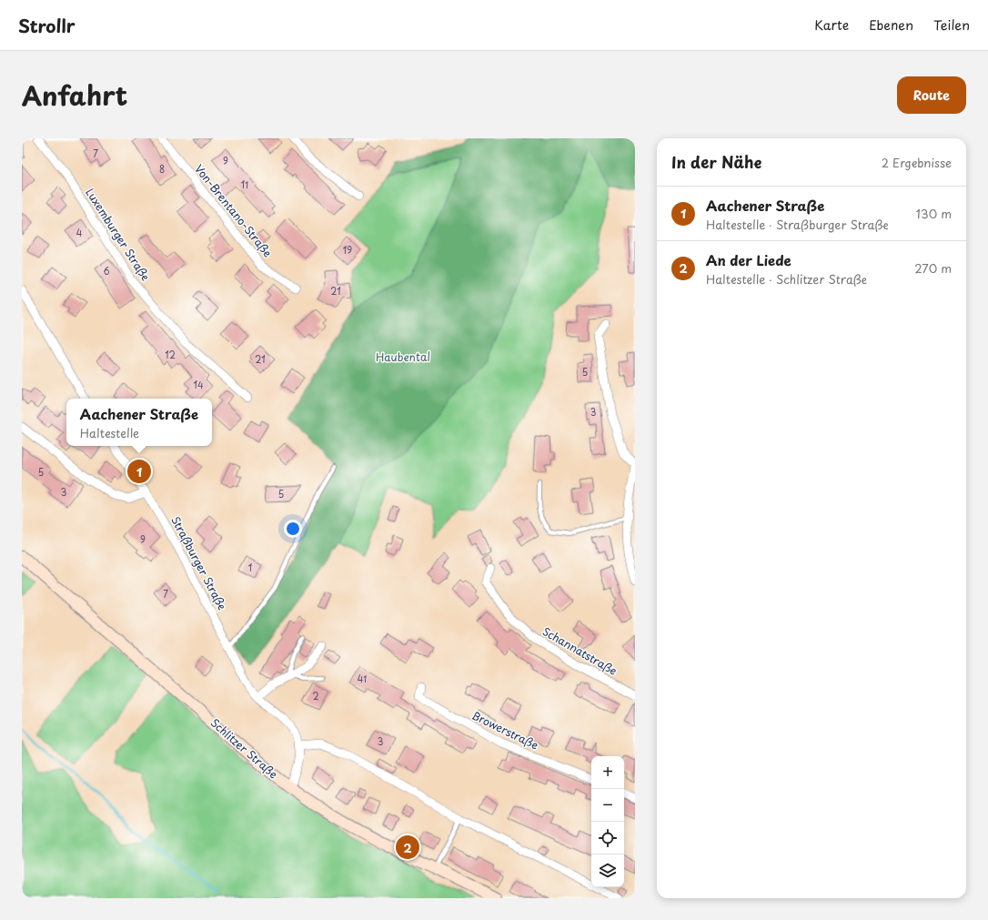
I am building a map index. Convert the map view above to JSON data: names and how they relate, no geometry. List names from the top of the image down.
{
  "streets": {
    "main road": ["Schlitzer Straße"],
    "street": [
      "Von-Brentano-Straße",
      "Luxemburger Straße",
      "Straßburger Straße",
      "Schannatstraße",
      "Browerstraße"
    ]
  },
  "crossings": [
    ["Straßburger Straße", "Schlitzer Straße"]
  ],
  "parks": ["Haubental"],
  "house_numbers": [
    "7",
    "9",
    "8",
    "11",
    "4",
    "19",
    "6",
    "21",
    "12",
    "21",
    "5",
    "14",
    "3",
    "5",
    "3",
    "5",
    "9",
    "1",
    "7",
    "41",
    "2",
    "3"
  ],
  "page": {
    "header": "Strollr",
    "nav": ["Karte", "Ebenen", "Teilen"],
    "title": "Anfahrt",
    "buttons": "Route",
    "heading": ["In der Nähe", "2 Ergebnisse"],
    "list": [
      {
        "mark": "1",
        "name": "Aachener Straße",
        "note": "Haltestelle · Straßburger Straße",
        "value": "130 m"
      },
      {
        "mark": "2",
        "name": "An der Liede",
        "note": "Haltestelle · Schlitzer Straße",
        "value": "270 m"
      }
    ],
    "popup": ["Aachener Straße", "Haltestelle"],
    "pins": ["1", "2"],
    "map_buttons": ["+", "−"]
  }
}
